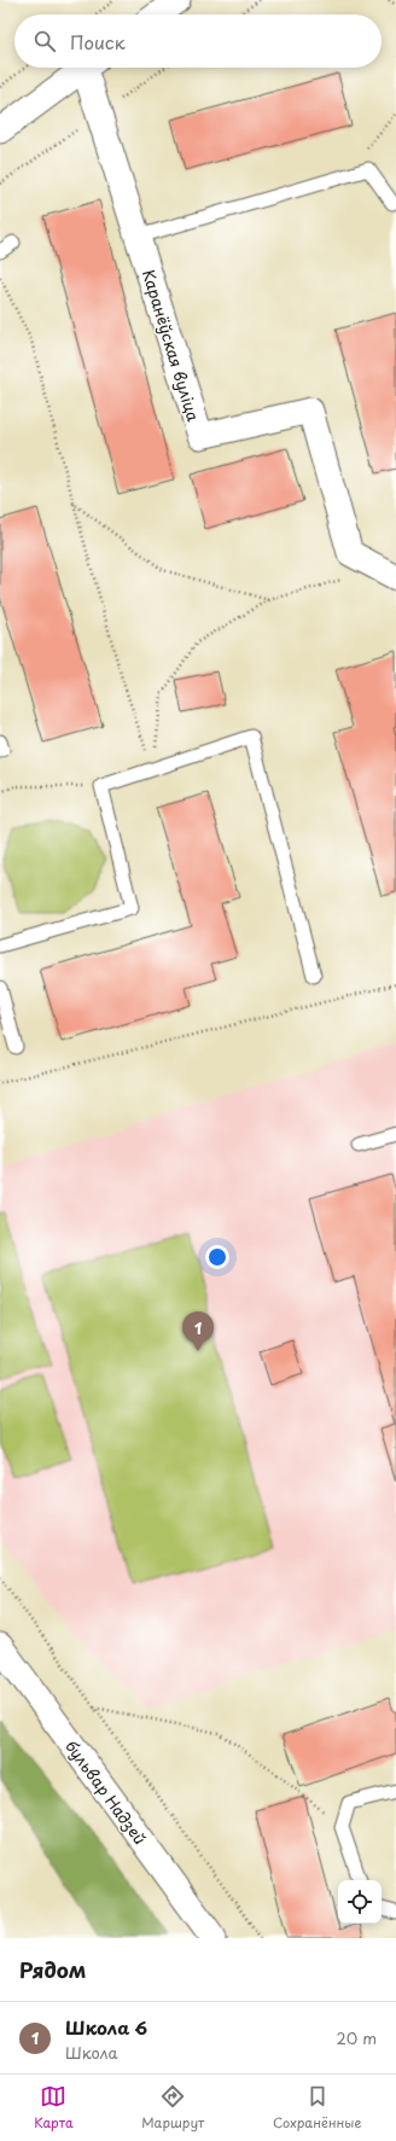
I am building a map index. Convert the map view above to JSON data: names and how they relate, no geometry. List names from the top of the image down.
{
  "streets": {
    "street": ["Каранёўская вуліца", "бульвар Надзей"]
  },
  "page": {
    "search": "Поиск",
    "pins": "1",
    "heading": "Рядом",
    "list": [
      {
        "mark": "1",
        "name": "Школа 6",
        "note": "Школа",
        "value": "20 m"
      }
    ],
    "nav": ["Карта", "Маршрут", "Сохранённые"]
  }
}
